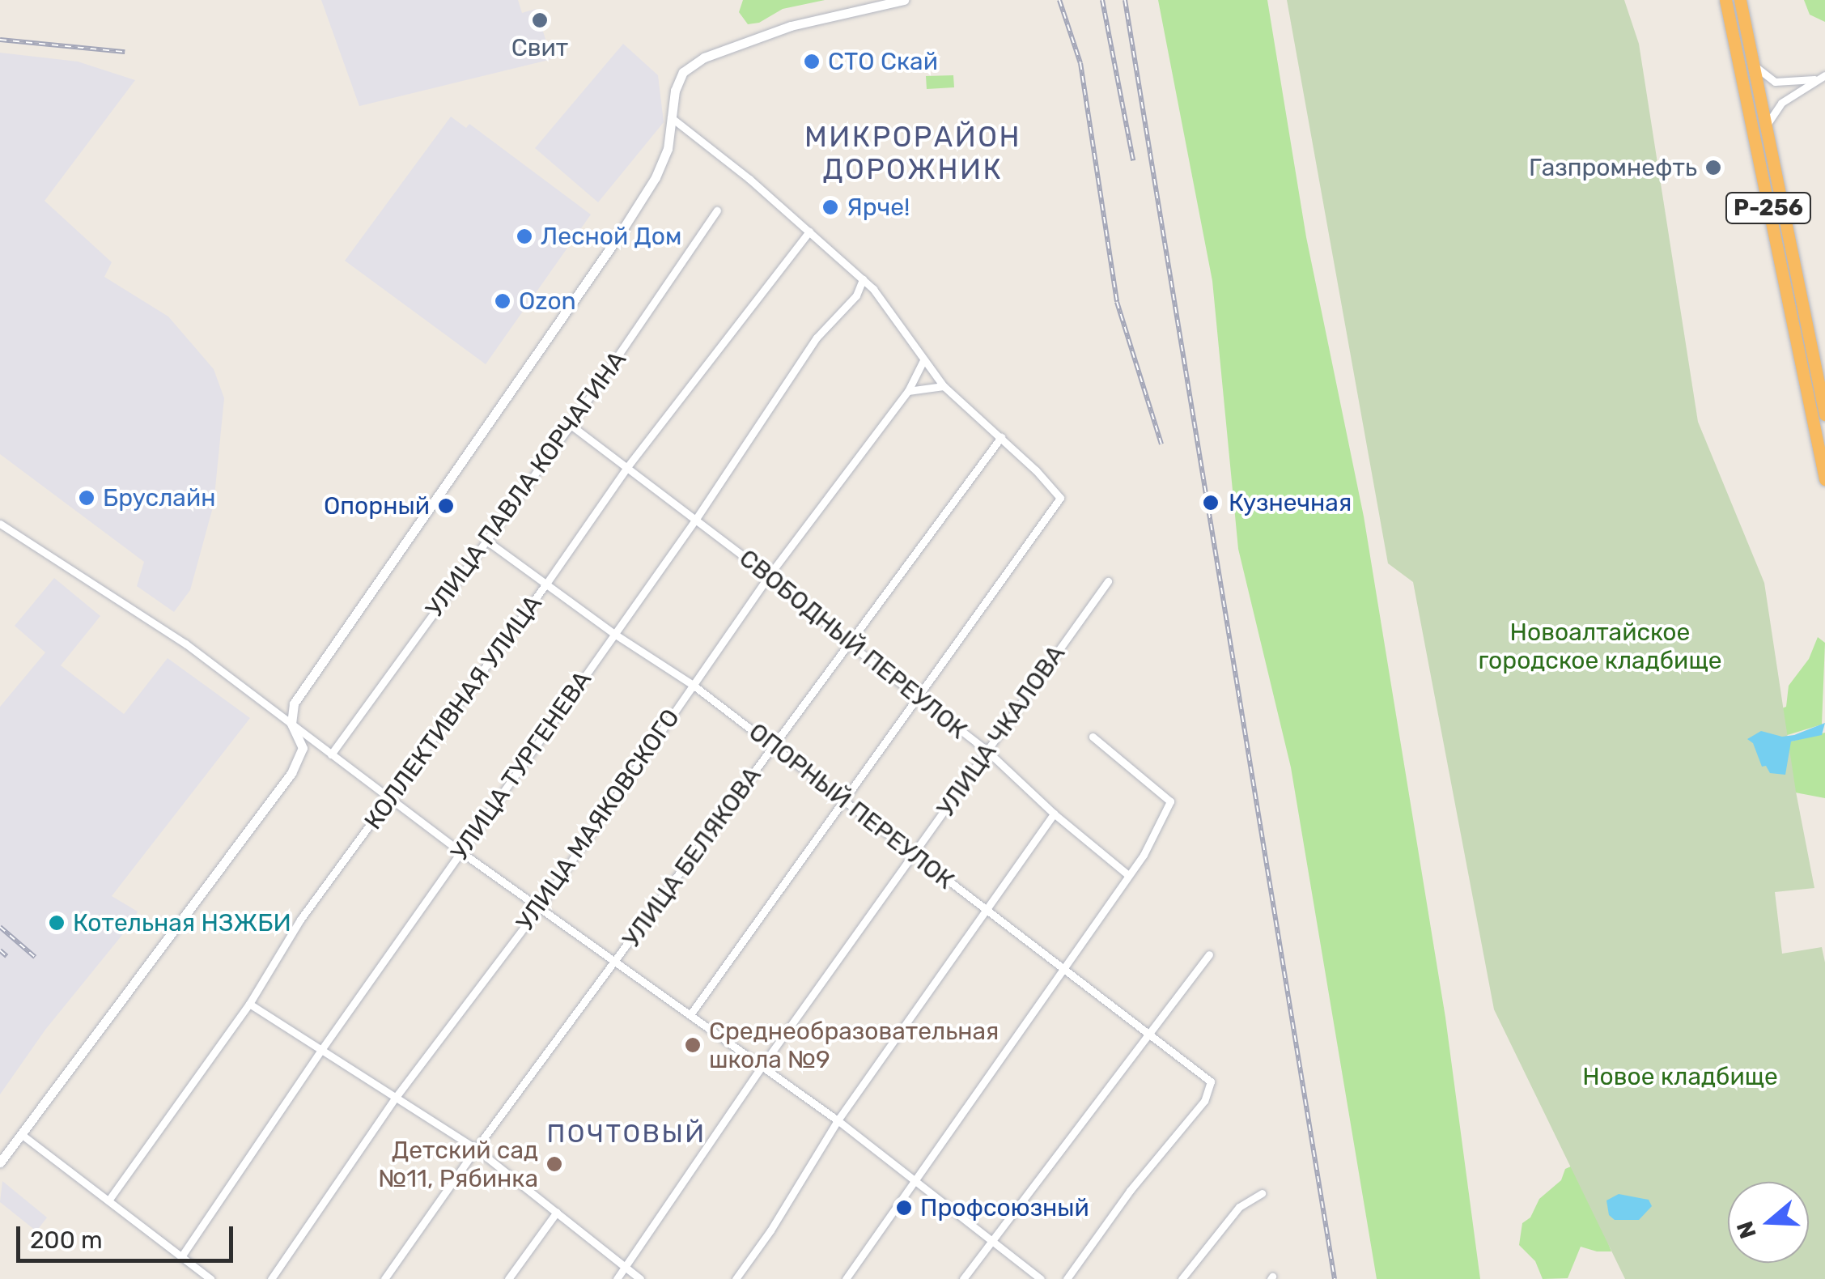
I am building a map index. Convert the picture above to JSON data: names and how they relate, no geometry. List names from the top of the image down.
{
  "streets": {
    "highway": ["Р-256"],
    "street": [
      "УЛИЦА ПАВЛА КОРЧАГИНА",
      "СВОБОДНЫЙ ПЕРЕУЛОК",
      "КОЛЛЕКТИВНАЯ УЛИЦА",
      "УЛИЦА ЧКАЛОВА",
      "УЛИЦА ТУРГЕНЕВА",
      "ОПОРНЫЙ ПЕРЕУЛОК",
      "УЛИЦА МАЯКОВСКОГО",
      "УЛИЦА БЕЛЯКОВА"
    ]
  },
  "crossings": [
    ["УЛИЦА ПАВЛА КОРЧАГИНА", "СВОБОДНЫЙ ПЕРЕУЛОК"],
    ["УЛИЦА ПАВЛА КОРЧАГИНА", "ОПОРНЫЙ ПЕРЕУЛОК"],
    ["СВОБОДНЫЙ ПЕРЕУЛОК", "КОЛЛЕКТИВНАЯ УЛИЦА"],
    ["СВОБОДНЫЙ ПЕРЕУЛОК", "УЛИЦА ЧКАЛОВА"],
    ["СВОБОДНЫЙ ПЕРЕУЛОК", "УЛИЦА ТУРГЕНЕВА"],
    ["СВОБОДНЫЙ ПЕРЕУЛОК", "УЛИЦА МАЯКОВСКОГО"],
    ["СВОБОДНЫЙ ПЕРЕУЛОК", "УЛИЦА БЕЛЯКОВА"],
    ["КОЛЛЕКТИВНАЯ УЛИЦА", "ОПОРНЫЙ ПЕРЕУЛОК"],
    ["УЛИЦА ЧКАЛОВА", "ОПОРНЫЙ ПЕРЕУЛОК"],
    ["УЛИЦА ТУРГЕНЕВА", "ОПОРНЫЙ ПЕРЕУЛОК"],
    ["ОПОРНЫЙ ПЕРЕУЛОК", "УЛИЦА МАЯКОВСКОГО"],
    ["ОПОРНЫЙ ПЕРЕУЛОК", "УЛИЦА БЕЛЯКОВА"]
  ],
  "districts": ["МИКРОРАЙОН ДОРОЖНИК", "ПОЧТОВЫЙ"],
  "parks": ["Новоалтайское городское кладбище", "Новое кладбище"],
  "places": [
    "Свит",
    "СТО Скай",
    "Газпромнефть",
    "Ярче!",
    "Лесной Дом",
    "Ozon",
    "Бруслайн",
    "Кузнечная",
    "Опорный",
    "Котельная НЗЖБИ",
    "Среднеобразовательная школа №9",
    "Детский сад №11, Рябинка",
    "Профсоюзный"
  ],
  "scale_bar": "200 m",
  "north": "left"
}
